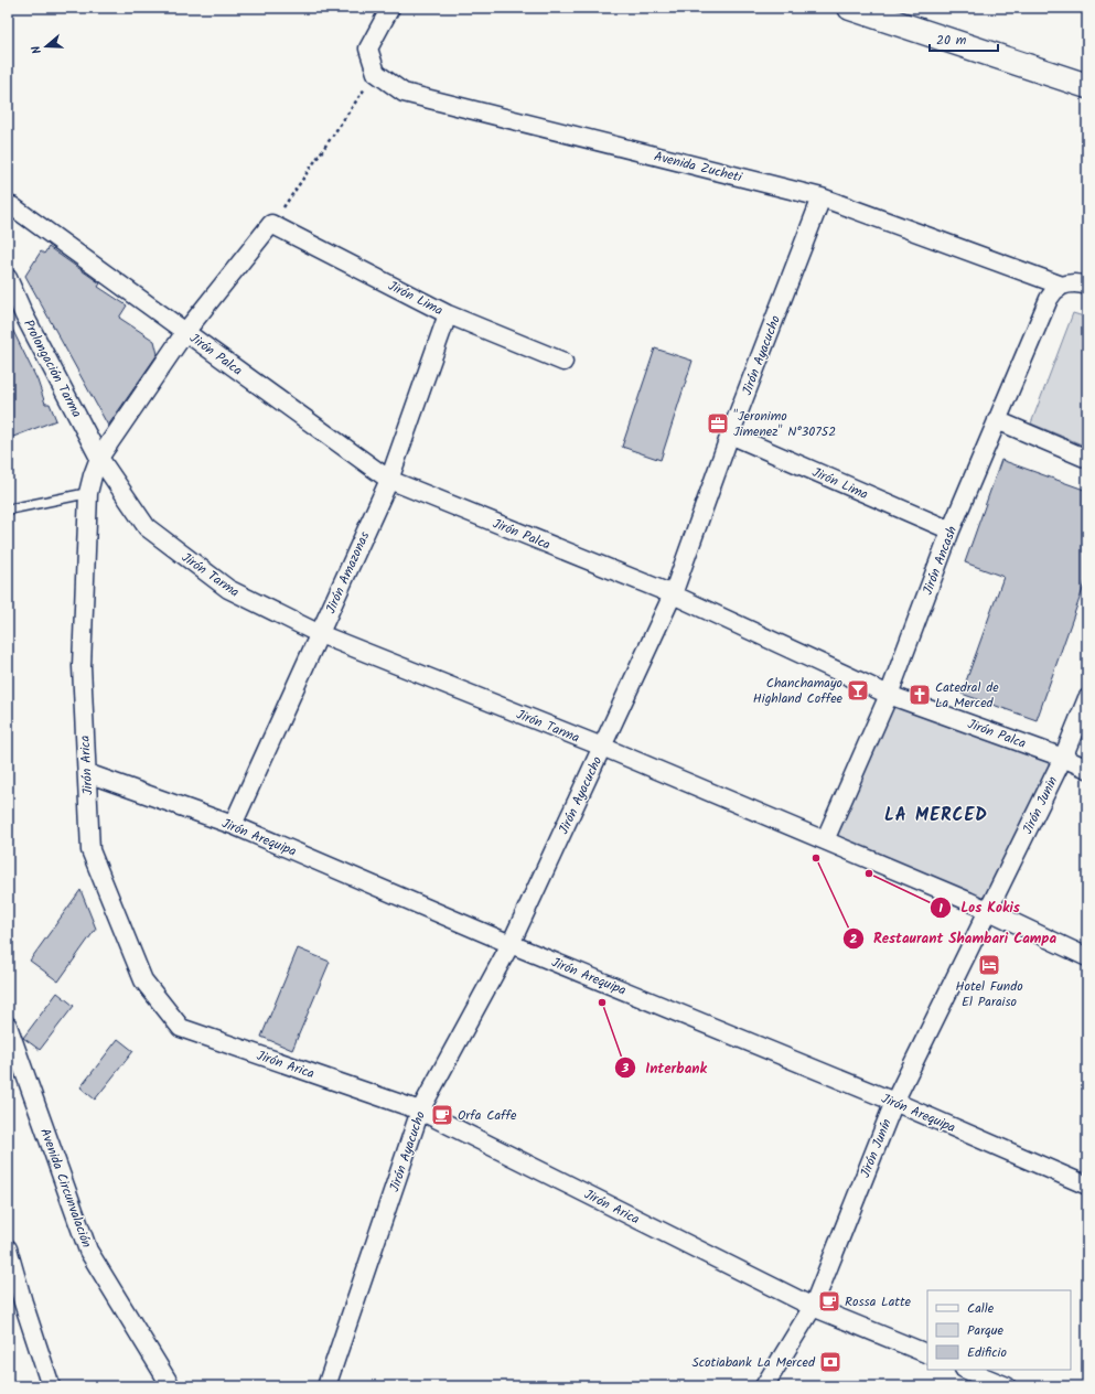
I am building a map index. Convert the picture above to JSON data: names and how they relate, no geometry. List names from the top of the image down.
{
  "streets": {
    "street": [
      "Avenida Zucheti",
      "Jirón Lima",
      "Jirón Palca",
      "Jirón Ayacucho",
      "Prolongación Tarma",
      "Jirón Ancash",
      "Jirón Amazonas",
      "Jirón Tarma",
      "Jirón Arica",
      "Jirón Junin",
      "Jirón Arequipa",
      "Jirón Junín",
      "Avenida Circunvalación"
    ]
  },
  "crossings": [
    ["Avenida Zucheti", "Jirón Ayacucho"],
    ["Avenida Zucheti", "Jirón Ancash"],
    ["Jirón Lima", "Jirón Ayacucho"],
    ["Jirón Lima", "Jirón Ancash"],
    ["Jirón Lima", "Jirón Amazonas"],
    ["Jirón Lima", "Jirón Arica"],
    ["Jirón Palca", "Jirón Ayacucho"],
    ["Jirón Palca", "Jirón Ancash"],
    ["Jirón Palca", "Jirón Amazonas"],
    ["Jirón Palca", "Jirón Arica"],
    ["Jirón Palca", "Jirón Junin"],
    ["Jirón Ayacucho", "Jirón Tarma"],
    ["Jirón Ayacucho", "Jirón Arica"],
    ["Jirón Ayacucho", "Jirón Arequipa"],
    ["Prolongación Tarma", "Jirón Tarma"],
    ["Prolongación Tarma", "Jirón Arica"],
    ["Jirón Ancash", "Jirón Tarma"],
    ["Jirón Amazonas", "Jirón Tarma"],
    ["Jirón Amazonas", "Jirón Arequipa"],
    ["Jirón Tarma", "Jirón Arica"],
    ["Jirón Tarma", "Jirón Junin"],
    ["Jirón Tarma", "Jirón Junín"],
    ["Jirón Arica", "Jirón Arequipa"],
    ["Jirón Arica", "Jirón Junín"],
    ["Jirón Junin", "Jirón Junín"],
    ["Jirón Arequipa", "Jirón Junín"]
  ],
  "districts": ["LA MERCED"],
  "places": {
    "office": ["\"Jeronimo Jimenez\" N°30752"],
    "bar": ["Chanchamayo Highland Coffee"],
    "church": ["Catedral de La Merced"],
    "other": ["Restaurant Shambari Campa", "Los Kokis", "Interbank"],
    "hotel": ["Hotel Fundo El Paraiso"],
    "cafe": ["Orfa Caffe", "Rossa Latte"],
    "bank": ["Scotiabank La Merced"]
  },
  "legend": ["Calle", "Parque", "Edificio"],
  "scale_bar": "20 m",
  "north": "left"
}
